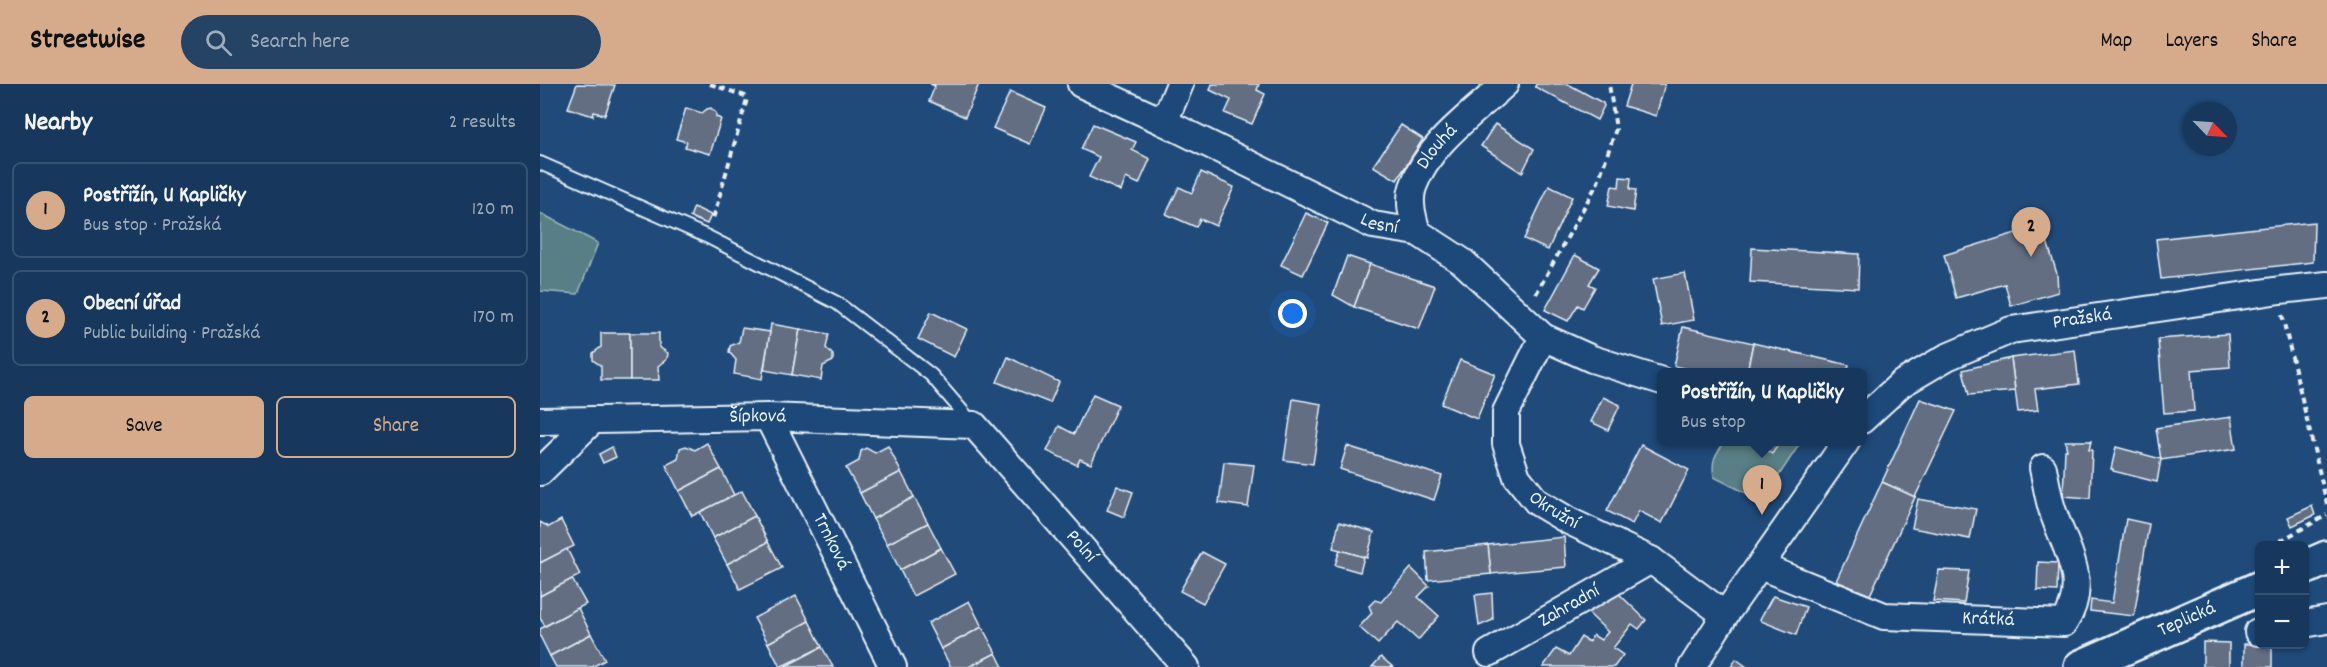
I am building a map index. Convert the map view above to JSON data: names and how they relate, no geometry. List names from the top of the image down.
{
  "streets": {
    "main road": ["Teplická"],
    "street": [
      "Dlouhá",
      "Lesní",
      "Pražská",
      "Šípková",
      "Okružní",
      "Trnková",
      "Polní",
      "Zahradní",
      "Krátká"
    ]
  },
  "crossings": [
    ["Dlouhá", "Lesní"],
    ["Lesní", "Okružní"],
    ["Šípková", "Trnková"],
    ["Šípková", "Polní"],
    ["Okružní", "Zahradní"]
  ],
  "north": "bottom right",
  "page": {
    "header": "Streetwise",
    "search": "Search here",
    "nav": ["Map", "Layers", "Share"],
    "heading": ["Nearby", "2 results"],
    "list": [
      {
        "mark": "1",
        "name": "Postřižín, U Kapličky",
        "note": "Bus stop · Pražská",
        "value": "120 m"
      },
      {
        "mark": "2",
        "name": "Obecní úřad",
        "note": "Public building · Pražská",
        "value": "170 m"
      }
    ],
    "pins": ["2", "1"],
    "popup": ["Postřižín, U Kapličky", "Bus stop"],
    "buttons": ["Save", "Share"],
    "map_buttons": ["+", "−"]
  }
}
